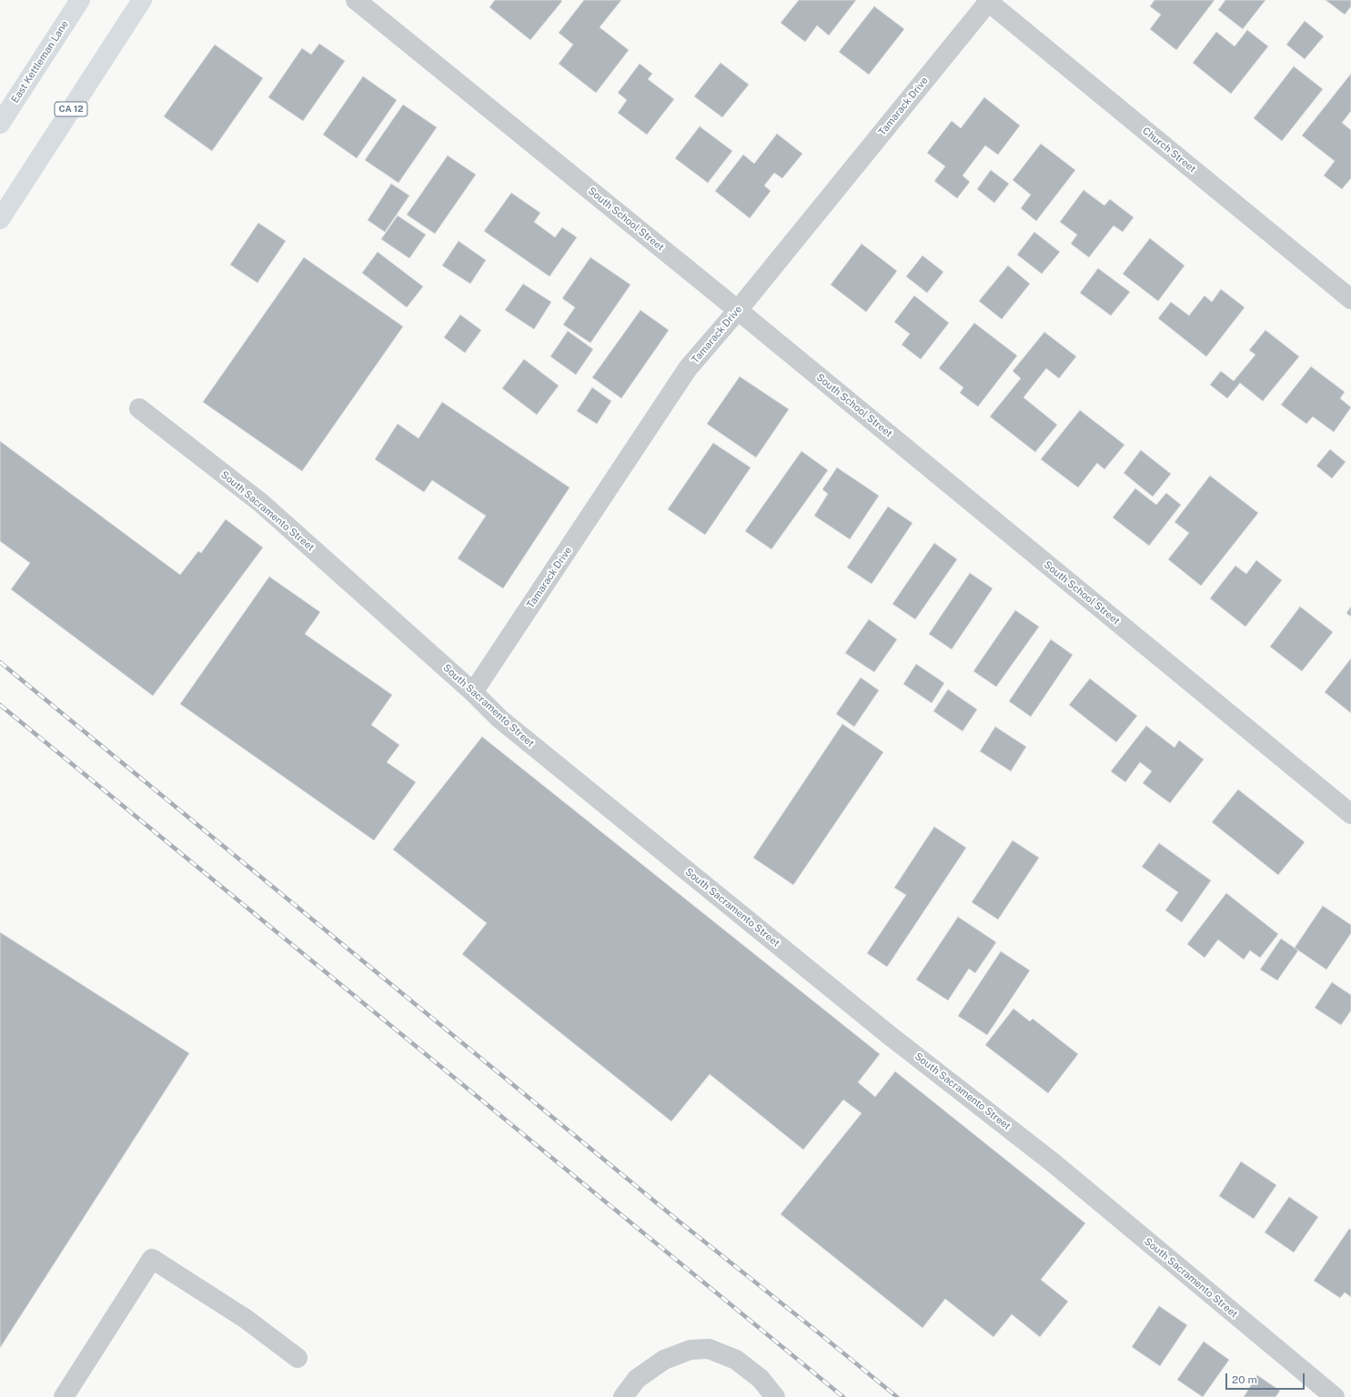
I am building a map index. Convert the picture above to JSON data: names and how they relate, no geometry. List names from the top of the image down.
{
  "streets": {
    "main road": ["East Kettleman Lane", "CA 12"],
    "street": [
      "Tamarack Drive",
      "Church Street",
      "South School Street",
      "South Sacramento Street"
    ]
  },
  "crossings": [
    ["Tamarack Drive", "Church Street"],
    ["Tamarack Drive", "South School Street"],
    ["Tamarack Drive", "South Sacramento Street"]
  ],
  "scale_bar": "20 m"
}
